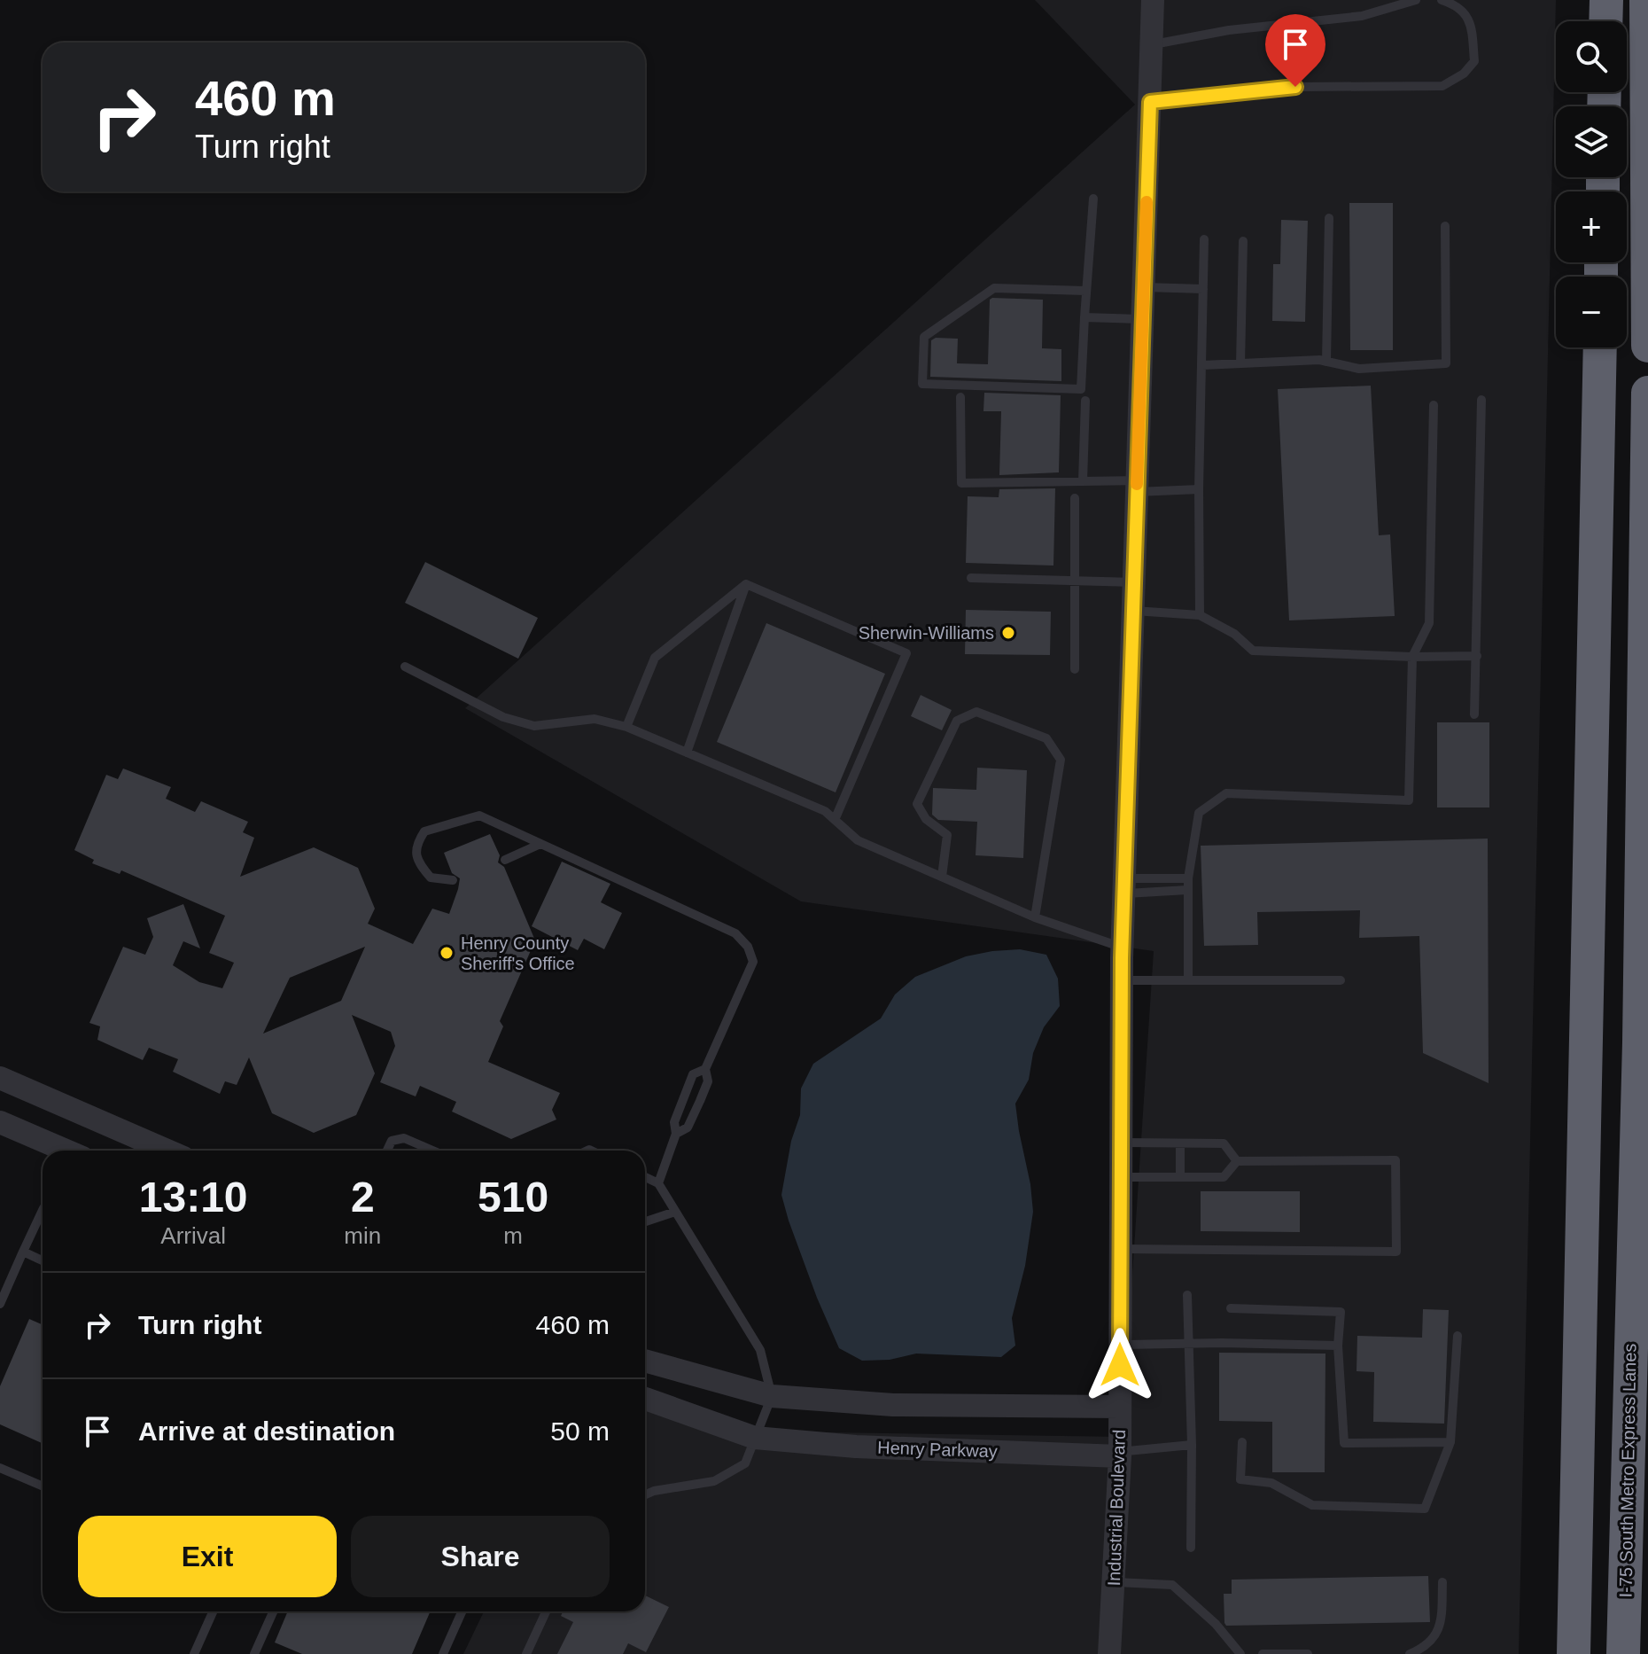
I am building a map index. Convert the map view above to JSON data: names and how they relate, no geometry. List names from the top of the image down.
{
  "streets": {
    "highway": ["I-75 South Metro Express Lanes"],
    "street": ["Henry Parkway", "Industrial Boulevard"]
  },
  "crossings": [
    ["Henry Parkway", "Industrial Boulevard"]
  ],
  "places": ["Sherwin-Williams", "Henry County Sheriff's Office"],
  "page": {
    "map_buttons": ["+", "−"],
    "turn": ["460 m", "Turn right"],
    "eta": [
      "13:10",
      "Arrival",
      "2",
      "min",
      "510",
      "m"
    ],
    "list": [
      {
        "name": "Turn right",
        "value": "460 m"
      },
      {
        "name": "Arrive at destination",
        "value": "50 m"
      }
    ],
    "buttons": ["Exit", "Share"]
  }
}
